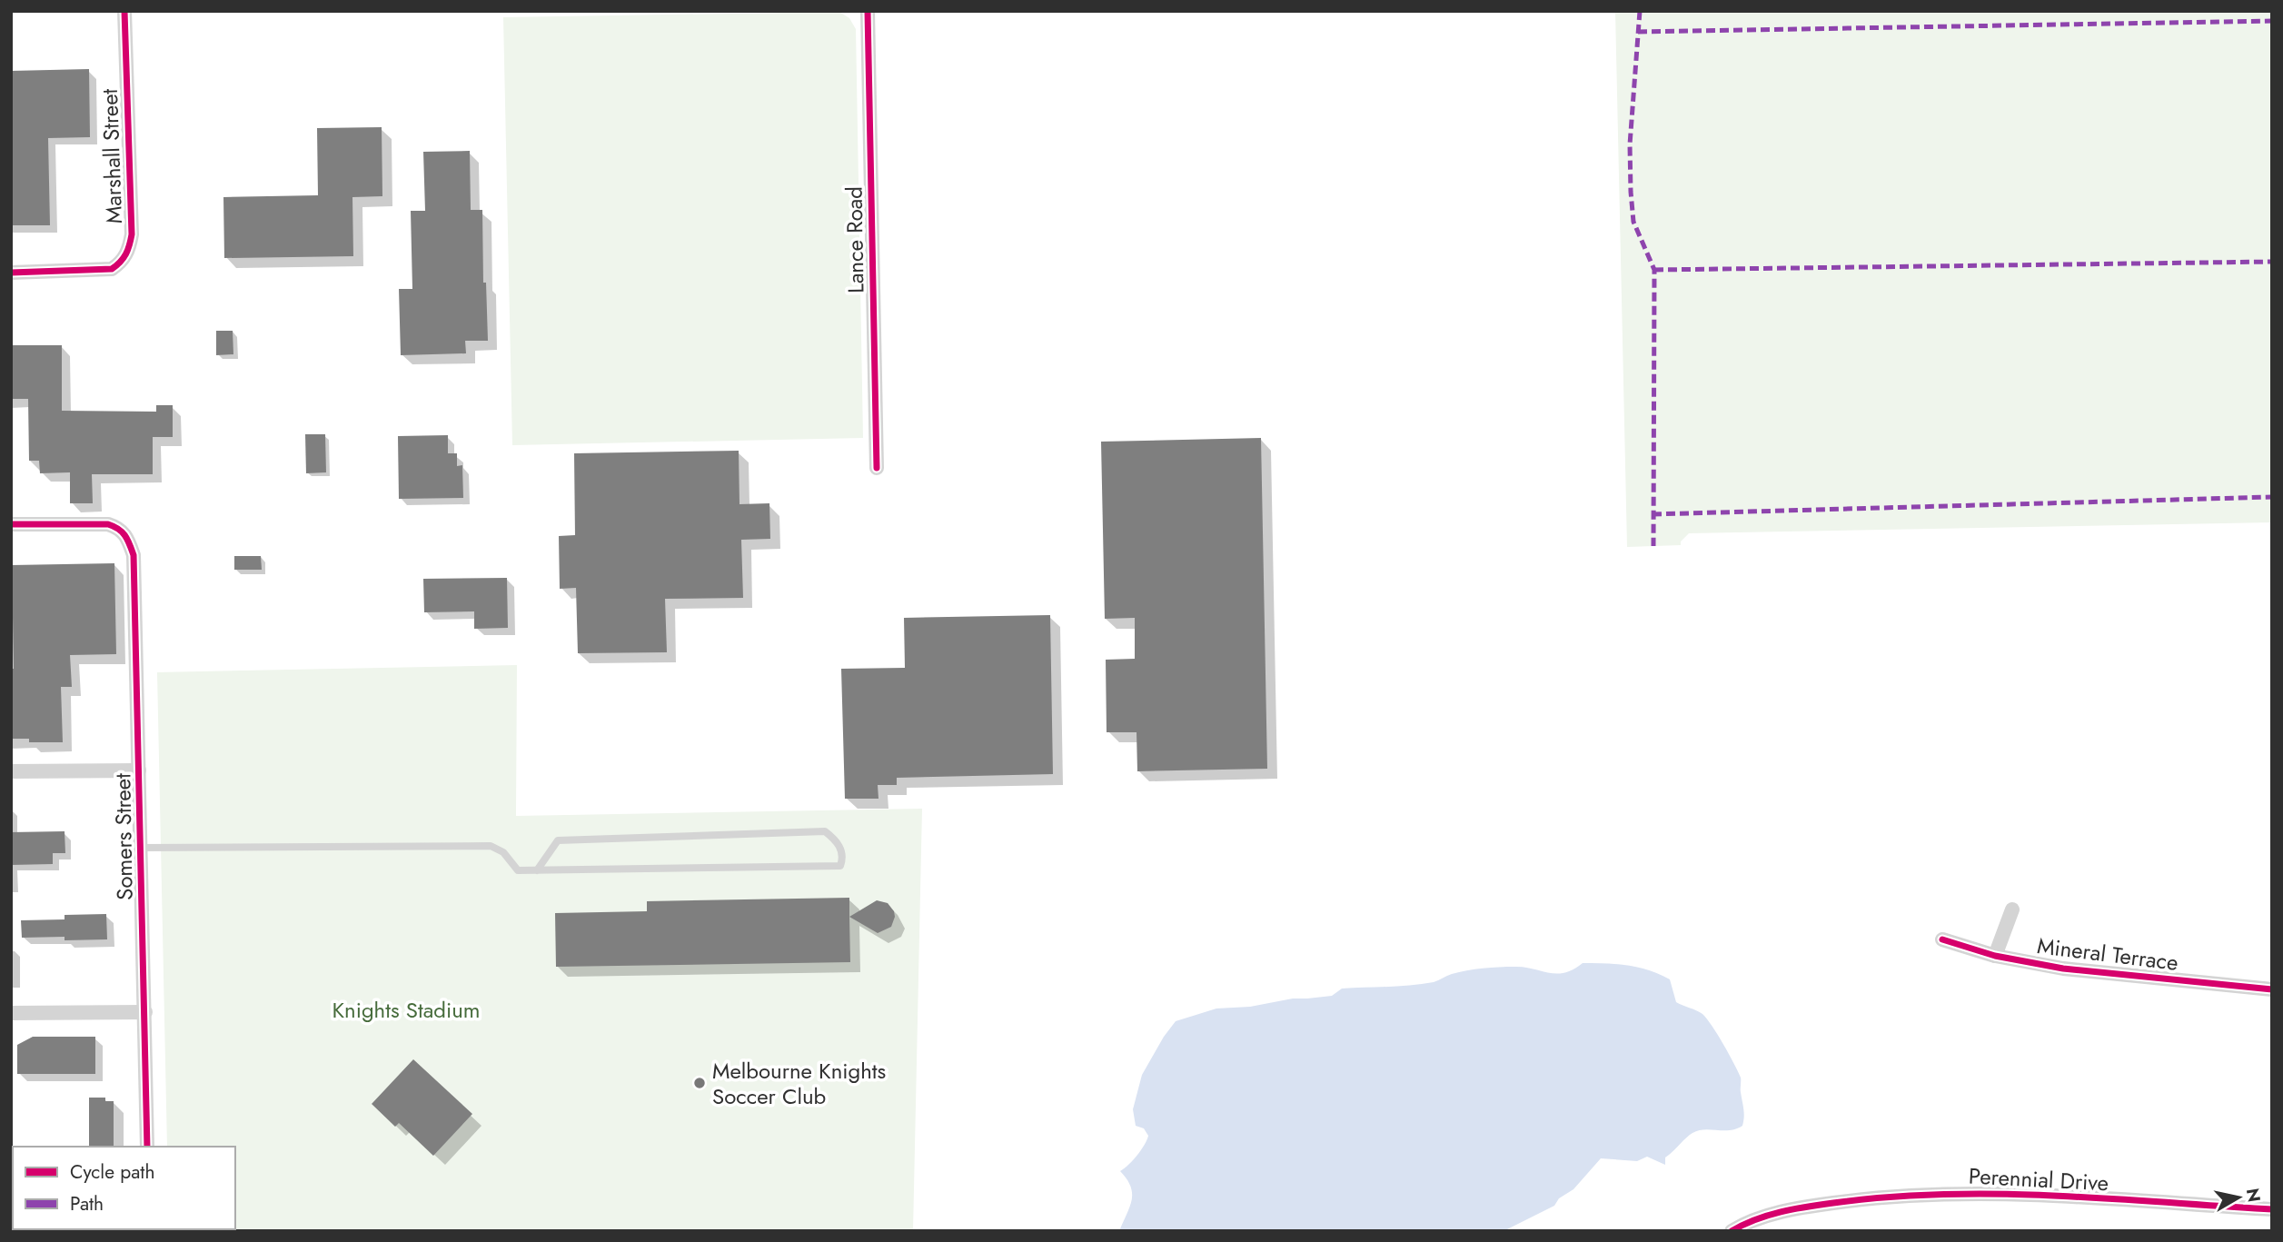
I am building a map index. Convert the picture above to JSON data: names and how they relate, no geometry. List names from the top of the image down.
{
  "streets": {
    "street": [
      "Marshall Street",
      "Lance Road",
      "Somers Street",
      "Mineral Terrace",
      "Perennial Drive"
    ]
  },
  "parks": ["Knights Stadium"],
  "places": ["Melbourne Knights Soccer Club"],
  "legend": ["Cycle path", "Path"],
  "north": "right"
}
